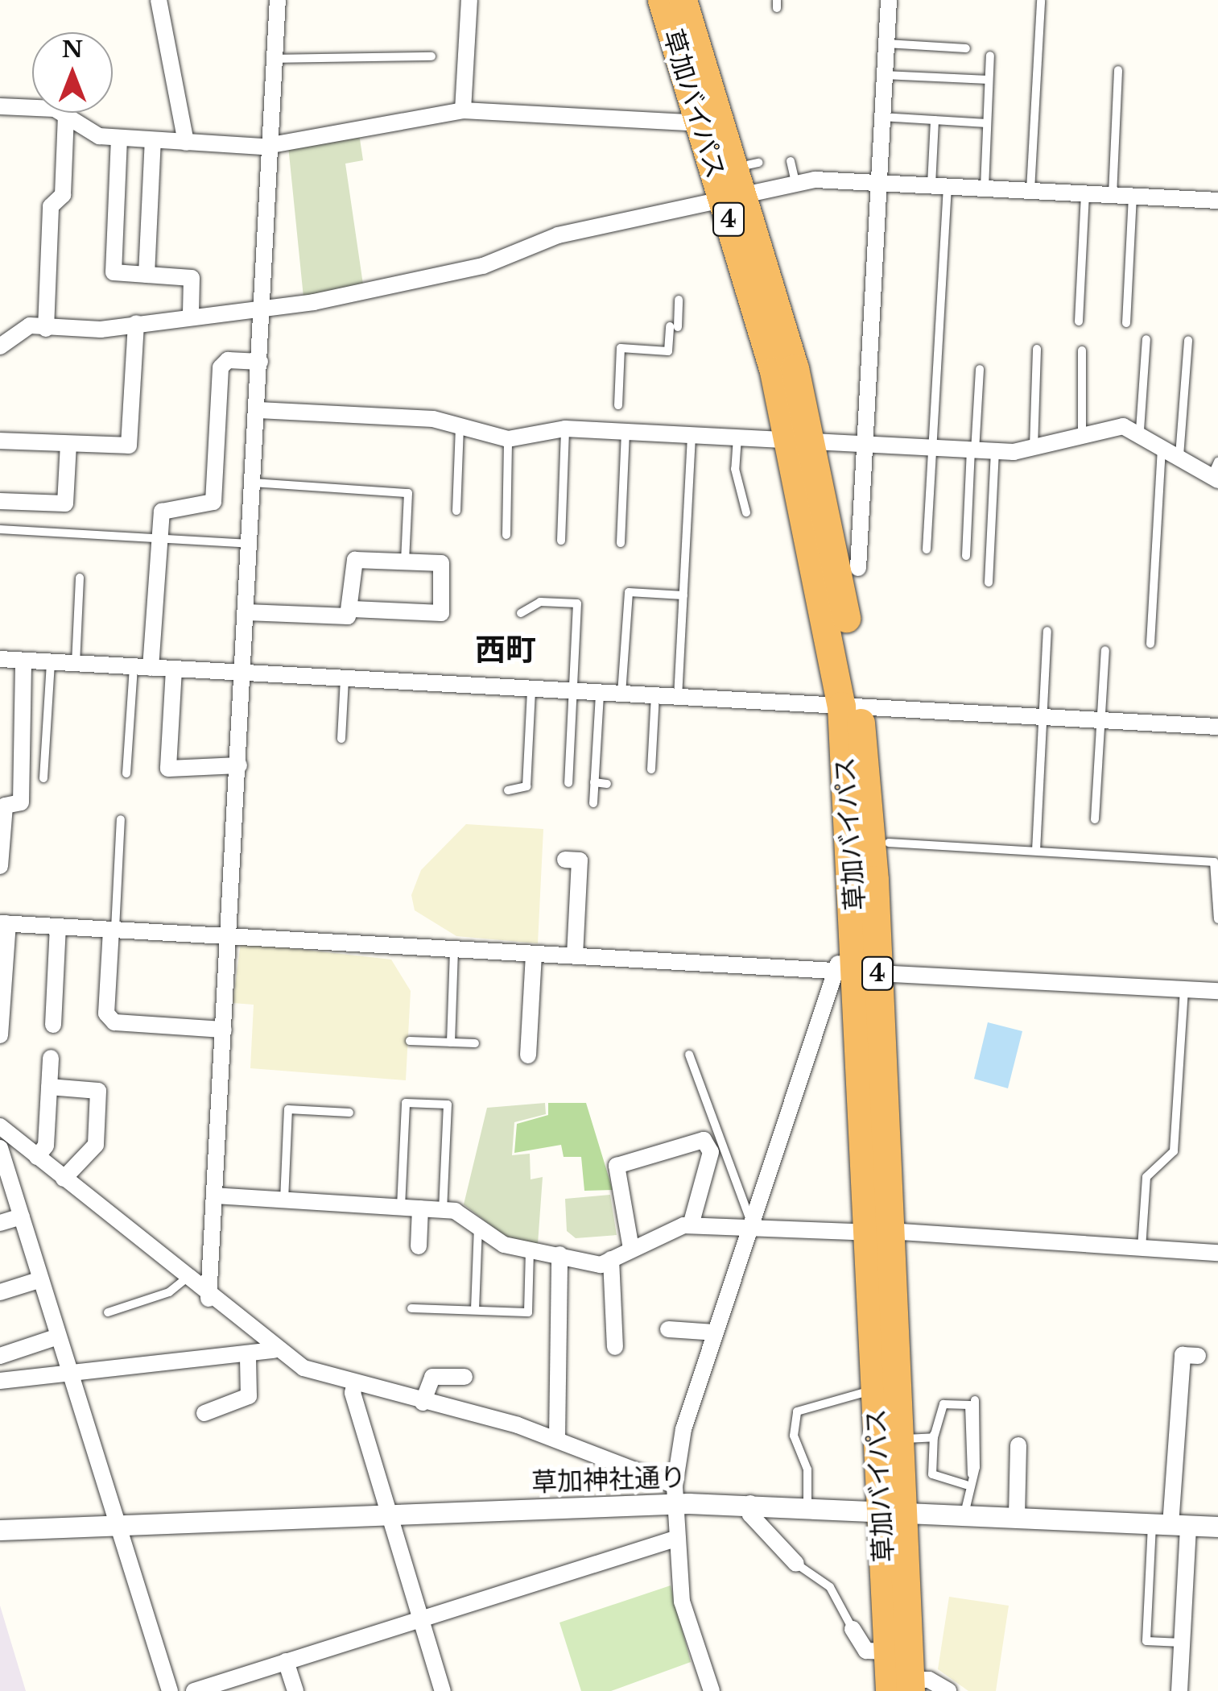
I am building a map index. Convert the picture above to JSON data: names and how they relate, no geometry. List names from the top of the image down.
{
  "streets": {
    "highway": ["草加バイパス", "4"],
    "street": ["草加神社通り"]
  },
  "crossings": [
    ["草加バイパス", "草加神社通り"]
  ],
  "districts": ["西町"],
  "north": "top"
}
